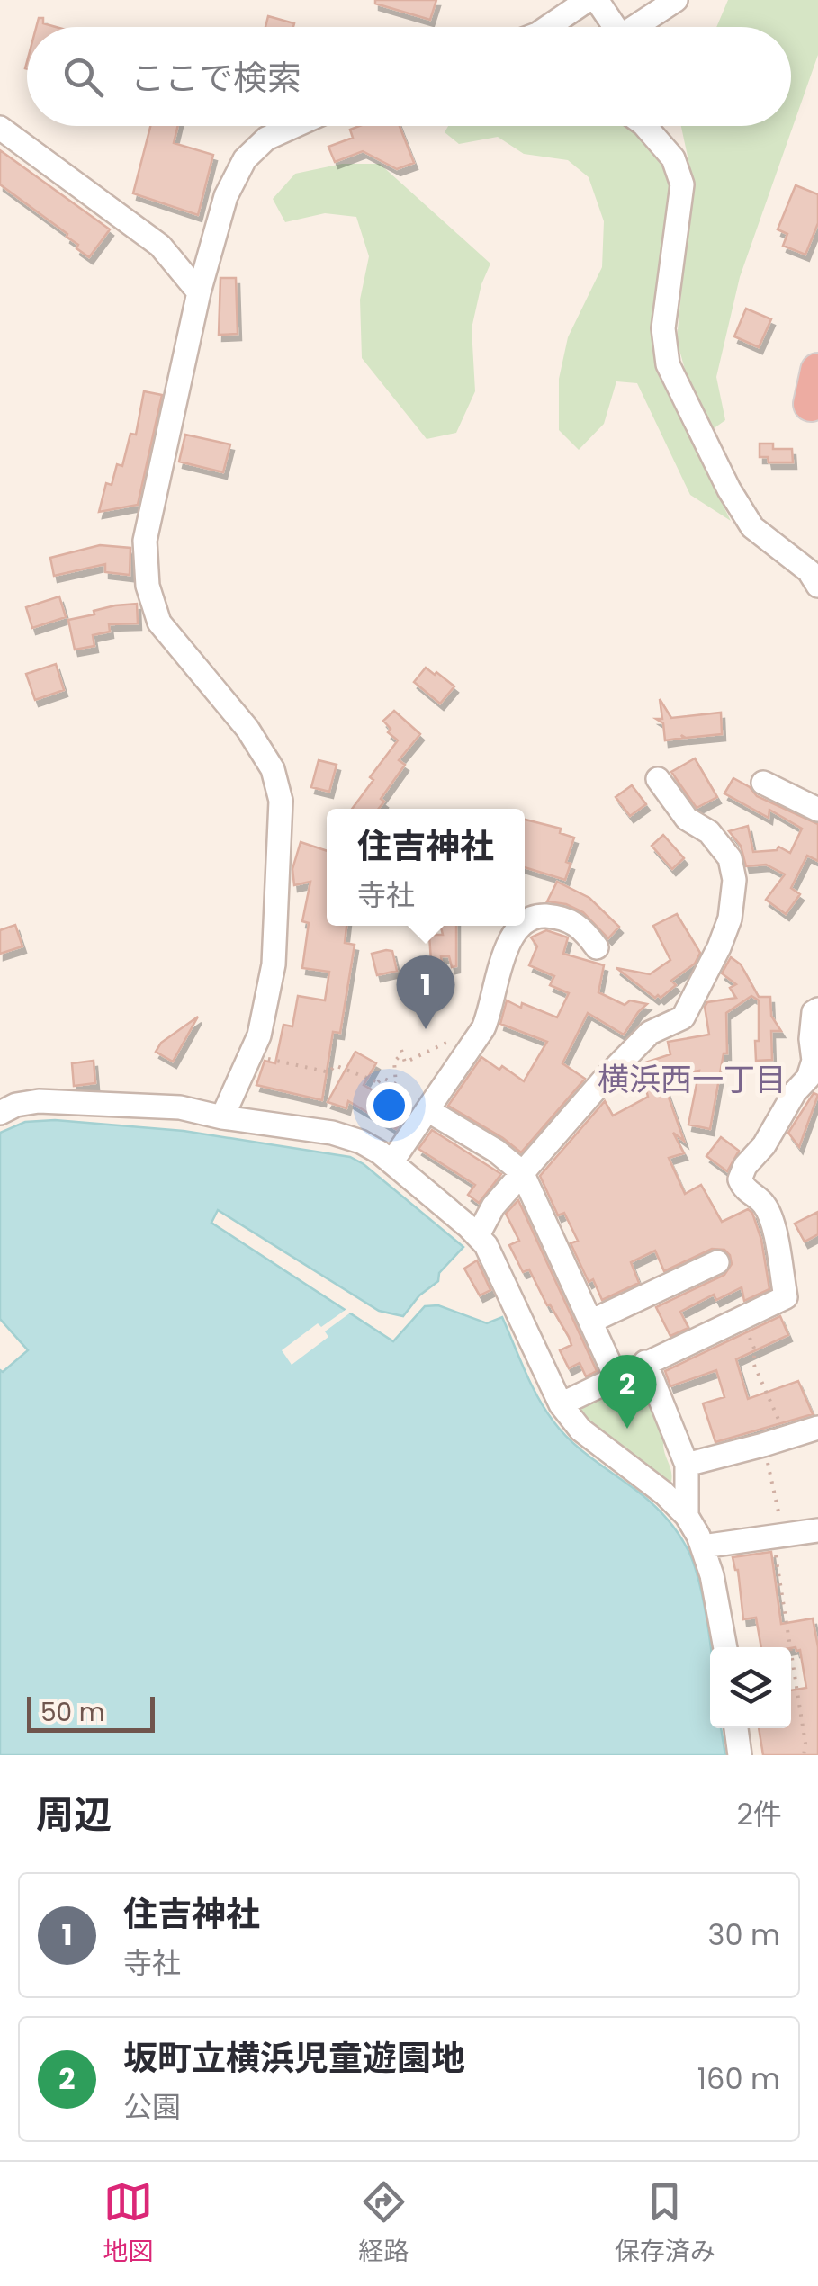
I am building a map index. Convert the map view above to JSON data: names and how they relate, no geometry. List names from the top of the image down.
{
  "districts": ["横浜西一丁目"],
  "scale_bar": "50 m",
  "page": {
    "search": "ここで検索",
    "popup": ["住吉神社", "寺社"],
    "pins": ["1", "2"],
    "scale": "50 m",
    "heading": ["周辺", "2件"],
    "list": [
      {
        "mark": "1",
        "name": "住吉神社",
        "note": "寺社",
        "value": "30 m"
      },
      {
        "mark": "2",
        "name": "坂町立横浜児童遊園地",
        "note": "公園",
        "value": "160 m"
      }
    ],
    "nav": ["地図", "経路", "保存済み"]
  }
}
